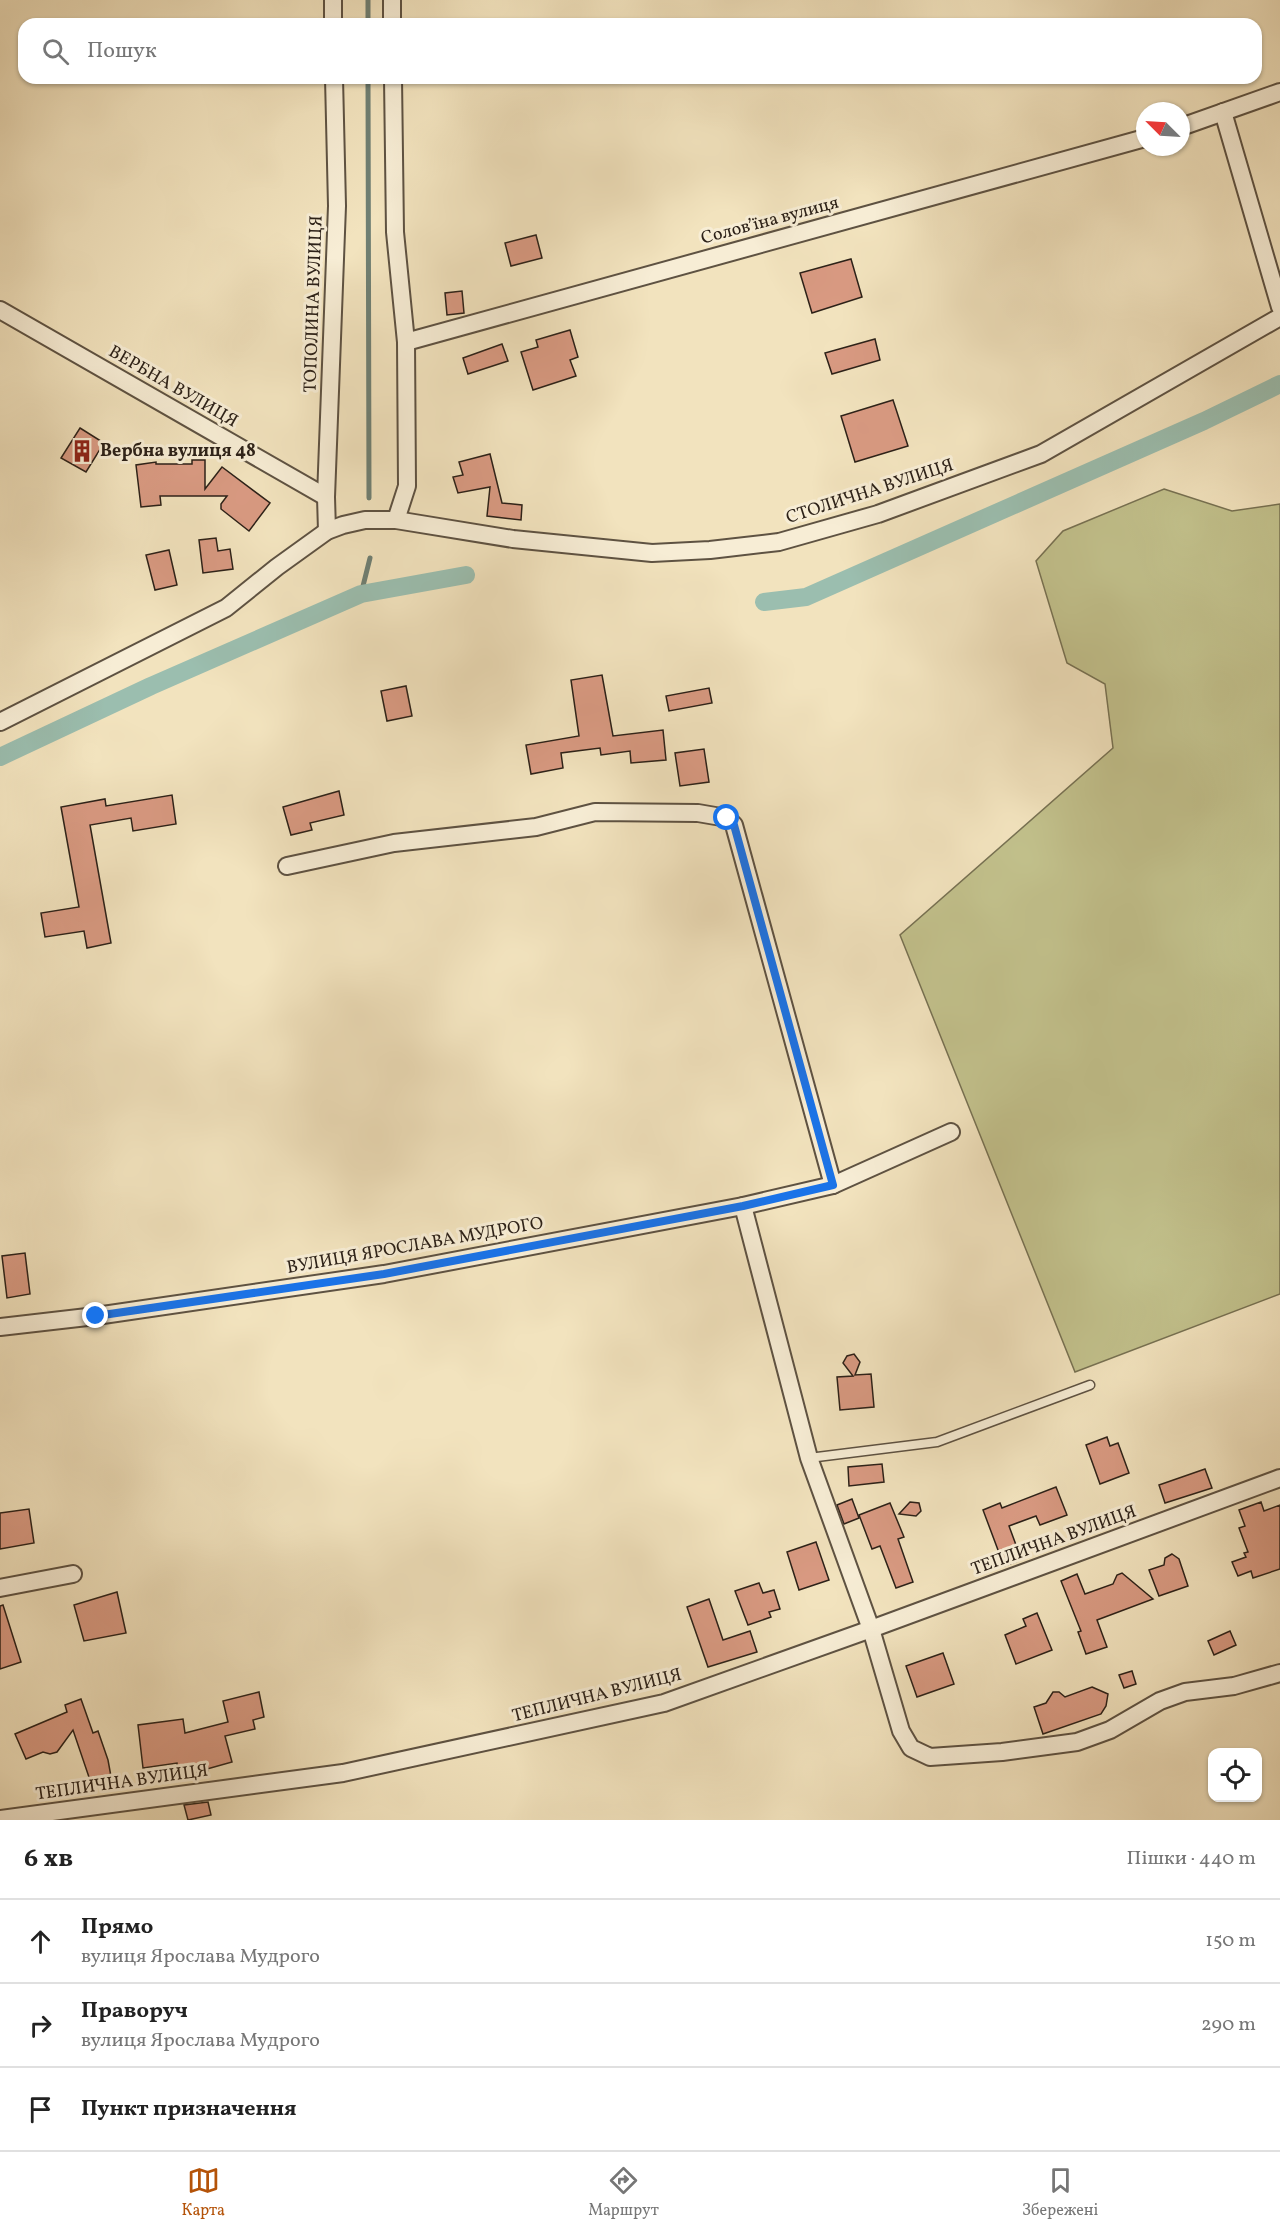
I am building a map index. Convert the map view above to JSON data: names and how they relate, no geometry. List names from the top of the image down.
{
  "streets": {
    "street": [
      "Соловʼїна вулиця",
      "ТОПОЛИНА ВУЛИЦЯ",
      "ВЕРБНА ВУЛИЦЯ",
      "СТОЛИЧНА ВУЛИЦЯ",
      "ВУЛИЦЯ ЯРОСЛАВА МУДРОГО",
      "ТЕПЛИЧНА ВУЛИЦЯ"
    ]
  },
  "crossings": [
    ["ТОПОЛИНА ВУЛИЦЯ", "ВЕРБНА ВУЛИЦЯ"],
    ["ТОПОЛИНА ВУЛИЦЯ", "СТОЛИЧНА ВУЛИЦЯ"]
  ],
  "places": {
    "building": ["Вербна вулиця 48"]
  },
  "north": "top left",
  "page": {
    "search": "Пошук",
    "heading": ["6 хв", "Пішки · 440 m"],
    "list": [
      ["Прямо", "вулиця Ярослава Мудрого", "150 m"],
      ["Праворуч", "вулиця Ярослава Мудрого", "290 m"],
      "Пункт призначення"
    ],
    "nav": ["Карта", "Маршрут", "Збережені"]
  }
}
